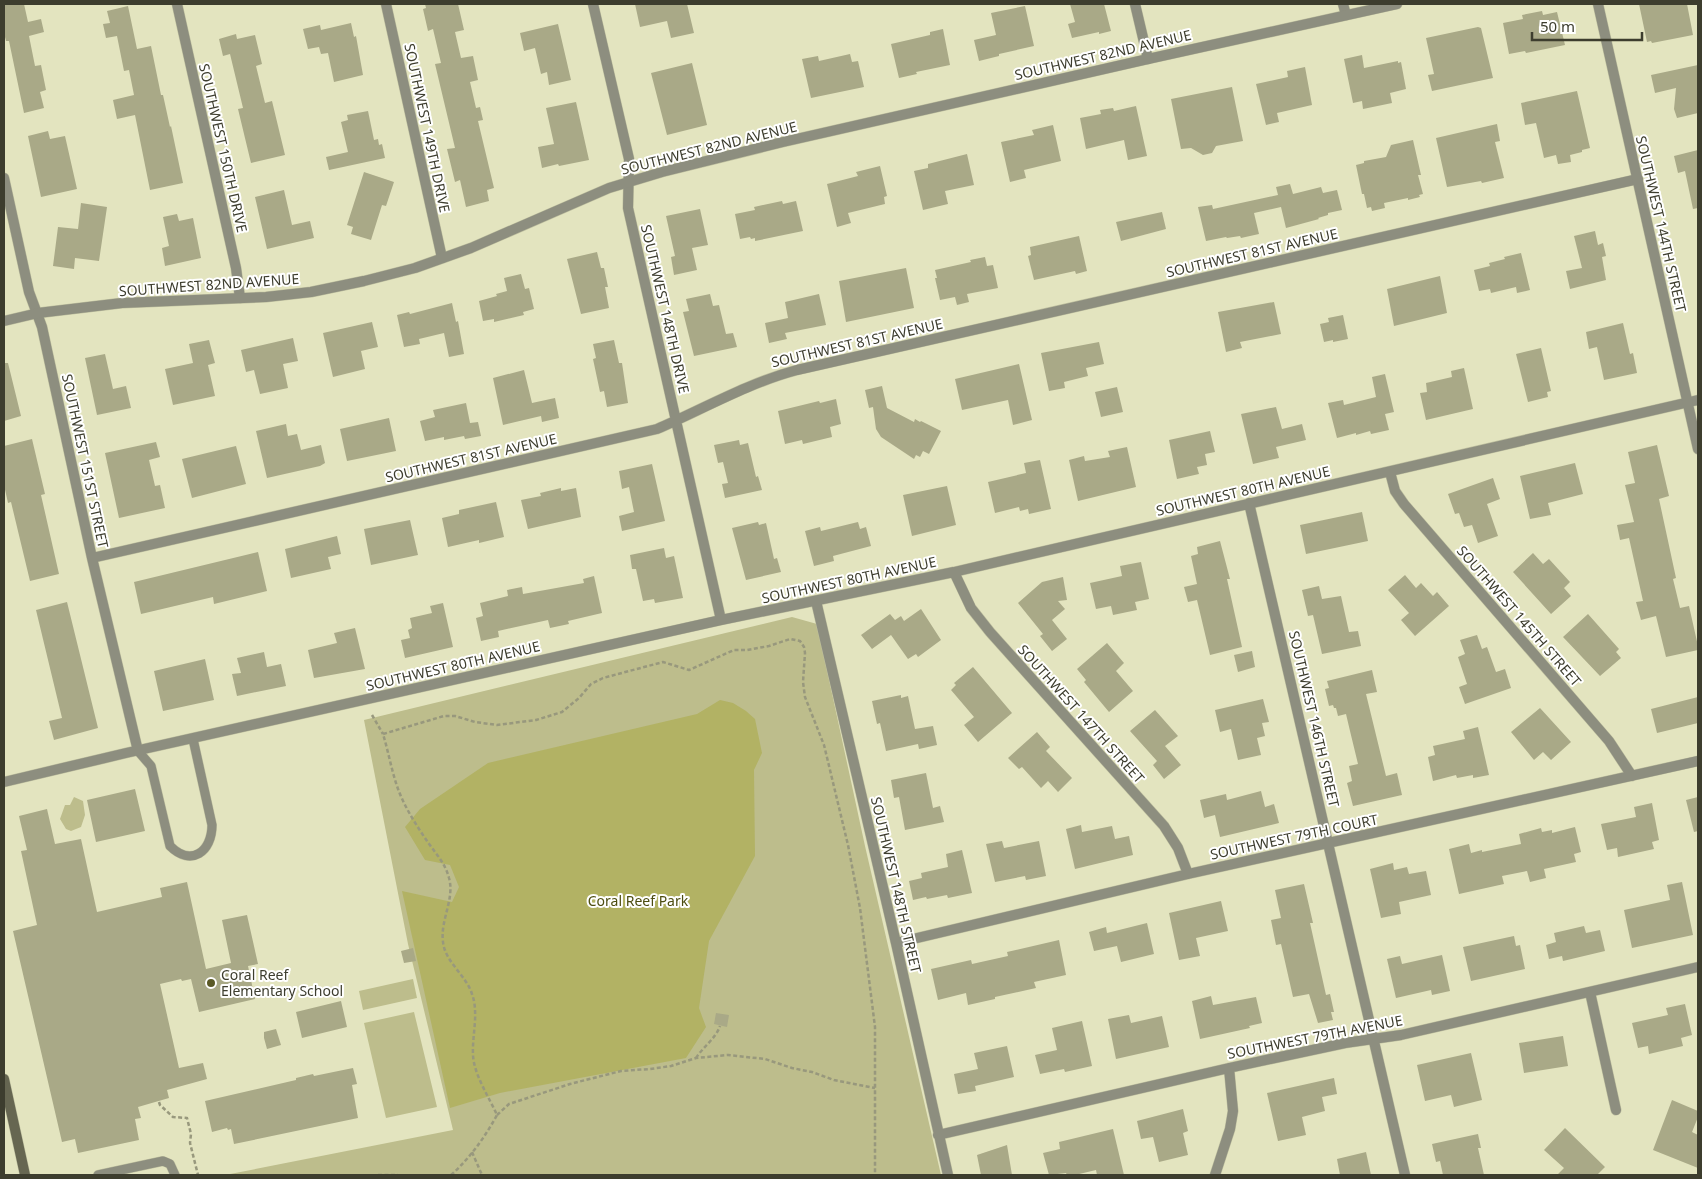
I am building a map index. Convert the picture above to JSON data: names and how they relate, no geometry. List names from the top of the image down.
{
  "streets": {
    "street": [
      "SOUTHWEST 82ND AVENUE",
      "SOUTHWEST 149TH DRIVE",
      "SOUTHWEST 150TH DRIVE",
      "SOUTHWEST 144TH STREET",
      "SOUTHWEST 81ST AVENUE",
      "SOUTHWEST 148TH DRIVE",
      "SOUTHWEST 151ST STREET",
      "SOUTHWEST 80TH AVENUE",
      "SOUTHWEST 145TH STREET",
      "SOUTHWEST 147TH STREET",
      "SOUTHWEST 146TH STREET",
      "SOUTHWEST 79TH COURT",
      "SOUTHWEST 148TH STREET",
      "SOUTHWEST 79TH AVENUE"
    ]
  },
  "crossings": [
    ["SOUTHWEST 82ND AVENUE", "SOUTHWEST 149TH DRIVE"],
    ["SOUTHWEST 82ND AVENUE", "SOUTHWEST 150TH DRIVE"],
    ["SOUTHWEST 82ND AVENUE", "SOUTHWEST 148TH DRIVE"],
    ["SOUTHWEST 82ND AVENUE", "SOUTHWEST 151ST STREET"],
    ["SOUTHWEST 144TH STREET", "SOUTHWEST 81ST AVENUE"],
    ["SOUTHWEST 144TH STREET", "SOUTHWEST 80TH AVENUE"],
    ["SOUTHWEST 81ST AVENUE", "SOUTHWEST 148TH DRIVE"],
    ["SOUTHWEST 81ST AVENUE", "SOUTHWEST 151ST STREET"],
    ["SOUTHWEST 148TH DRIVE", "SOUTHWEST 80TH AVENUE"],
    ["SOUTHWEST 151ST STREET", "SOUTHWEST 80TH AVENUE"],
    ["SOUTHWEST 80TH AVENUE", "SOUTHWEST 145TH STREET"],
    ["SOUTHWEST 80TH AVENUE", "SOUTHWEST 147TH STREET"],
    ["SOUTHWEST 80TH AVENUE", "SOUTHWEST 146TH STREET"],
    ["SOUTHWEST 80TH AVENUE", "SOUTHWEST 148TH STREET"],
    ["SOUTHWEST 145TH STREET", "SOUTHWEST 79TH COURT"],
    ["SOUTHWEST 147TH STREET", "SOUTHWEST 79TH COURT"],
    ["SOUTHWEST 146TH STREET", "SOUTHWEST 79TH COURT"],
    ["SOUTHWEST 146TH STREET", "SOUTHWEST 79TH AVENUE"],
    ["SOUTHWEST 79TH COURT", "SOUTHWEST 148TH STREET"],
    ["SOUTHWEST 148TH STREET", "SOUTHWEST 79TH AVENUE"]
  ],
  "parks": ["Coral Reef Park"],
  "places": ["Coral Reef Elementary School"],
  "scale_bar": "50 m"
}
